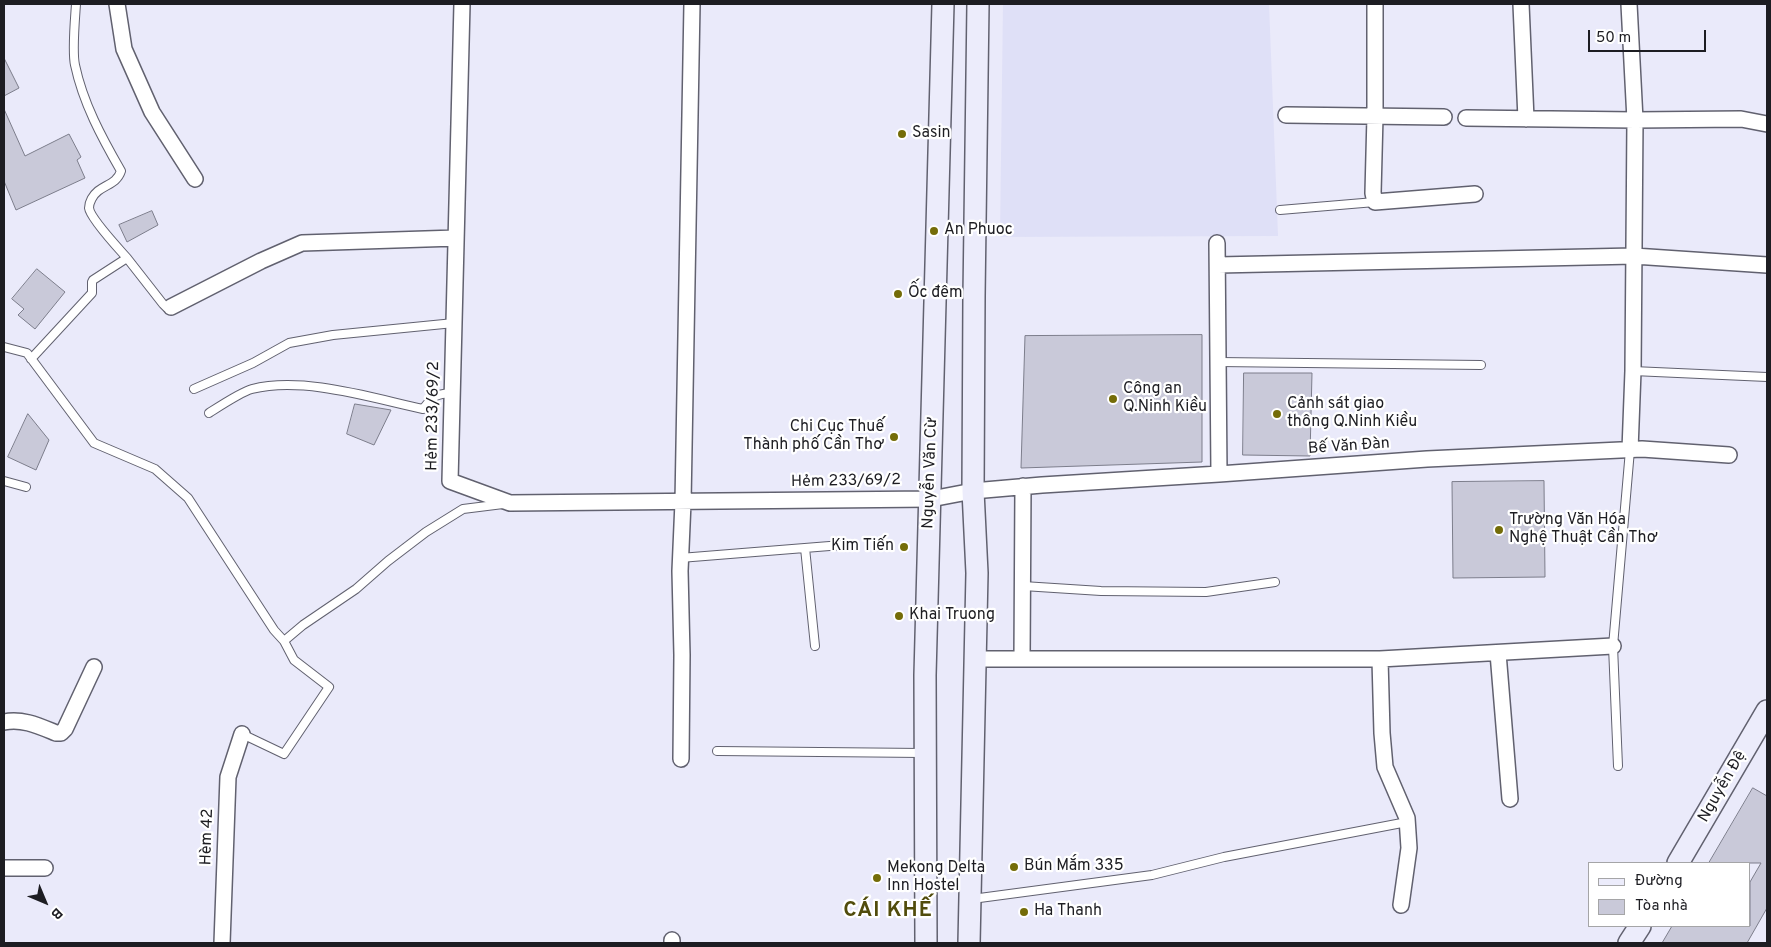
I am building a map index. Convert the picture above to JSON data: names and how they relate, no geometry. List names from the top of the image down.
{
  "streets": {
    "main road": ["Nguyễn Văn Cừ", "Nguyễn Đệ"],
    "street": ["Hẻm 233/69/2", "Bế Văn Đàn", "Hèm 42"]
  },
  "crossings": [
    ["Hẻm 233/69/2", "Bế Văn Đàn"],
    ["Hẻm 233/69/2", "Nguyễn Văn Cừ"]
  ],
  "districts": ["CÁI KHẾ"],
  "places": [
    "Sasin",
    "An Phuoc",
    "Ốc đêm",
    "Công an Q.Ninh Kiều",
    "Cảnh sát giao thông Q.Ninh Kiều",
    "Chi Cục Thuế Thành phố Cần Thơ",
    "Trường Văn Hóa Nghệ Thuật Cần Thơ",
    "Kim Tiến",
    "Khai Truong",
    "Bún Mắm 335",
    "Mekong Delta Inn Hostel",
    "Ha Thanh"
  ],
  "legend": ["Đường", "Tòa nhà"],
  "scale_bar": "50 m",
  "north": "bottom right"
}
